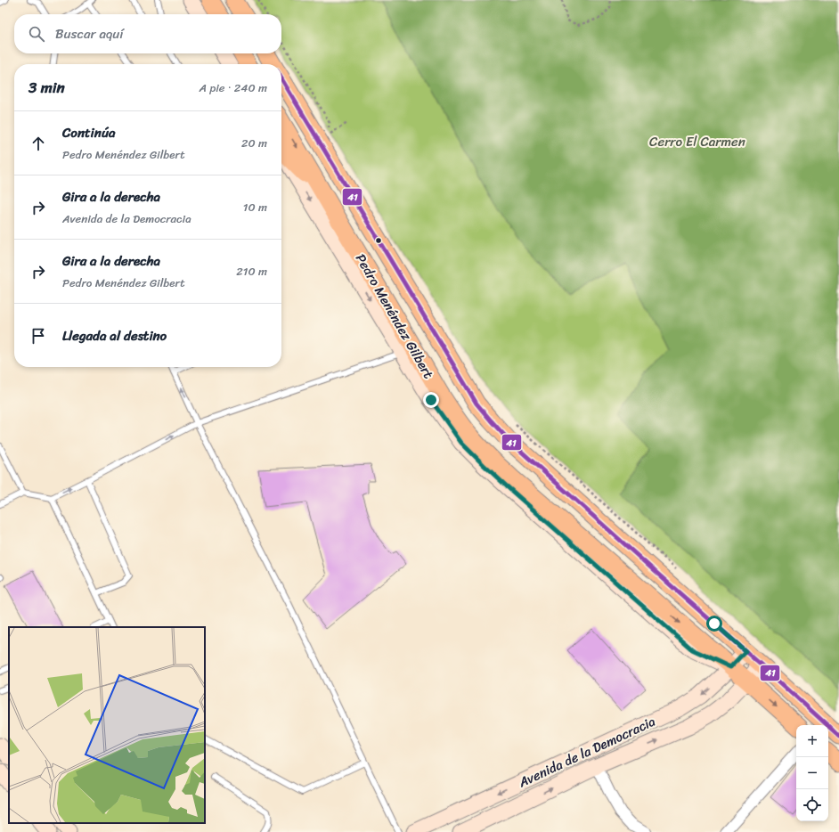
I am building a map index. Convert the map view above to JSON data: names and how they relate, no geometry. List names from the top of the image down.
{
  "streets": {
    "main road": ["Pedro Menéndez Gilbert"],
    "street": ["Avenida de la Democracia"]
  },
  "crossings": [
    ["Pedro Menéndez Gilbert", "Avenida de la Democracia"]
  ],
  "parks": ["Cerro El Carmen"],
  "lines": ["transit line 41"],
  "page": {
    "search": "Buscar aquí",
    "heading": ["3 min", "A pie · 240 m"],
    "list": [
      ["Continúa", "Pedro Menéndez Gilbert", "20 m"],
      ["Gira a la derecha", "Avenida de la Democracia", "10 m"],
      ["Gira a la derecha", "Pedro Menéndez Gilbert", "210 m"],
      "Llegada al destino"
    ],
    "map_buttons": ["+", "−"]
  }
}
